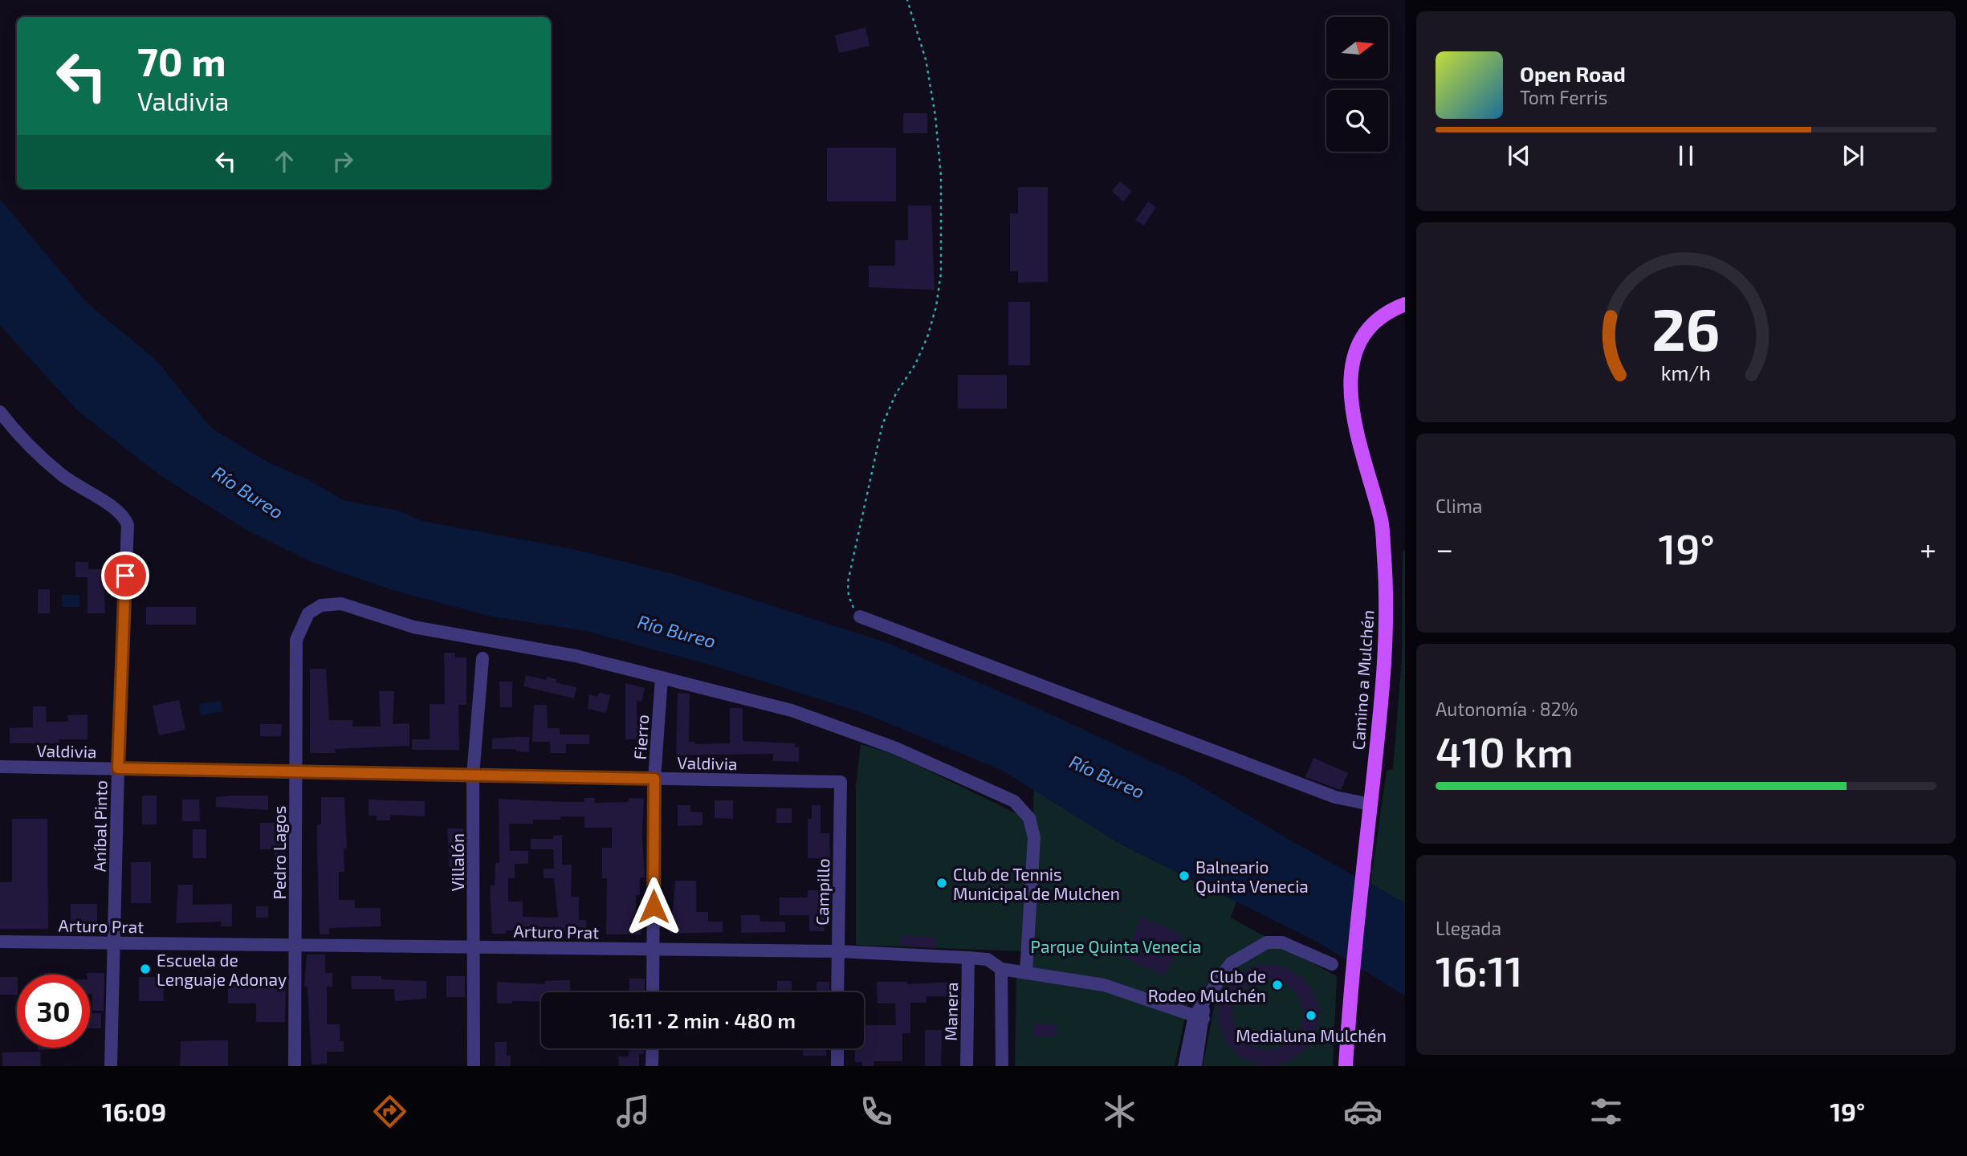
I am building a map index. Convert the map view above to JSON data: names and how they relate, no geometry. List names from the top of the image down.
{
  "streets": {
    "main road": ["Camino a Mulchén"],
    "street": [
      "Fierro",
      "Valdivia",
      "Aníbal Pinto",
      "Pedro Lagos",
      "Villalón",
      "Campillo",
      "Arturo Prat",
      "Manera"
    ]
  },
  "crossings": [
    ["Fierro", "Valdivia"],
    ["Fierro", "Pedro Lagos"],
    ["Fierro", "Arturo Prat"],
    ["Valdivia", "Aníbal Pinto"],
    ["Valdivia", "Pedro Lagos"],
    ["Valdivia", "Villalón"],
    ["Valdivia", "Campillo"],
    ["Aníbal Pinto", "Arturo Prat"],
    ["Pedro Lagos", "Arturo Prat"],
    ["Villalón", "Arturo Prat"],
    ["Campillo", "Arturo Prat"],
    ["Arturo Prat", "Manera"]
  ],
  "water": ["Río Bureo"],
  "parks": ["Parque Quinta Venecia"],
  "places": [
    "Balneario Quinta Venecia",
    "Club de Tennis Municipal de Mulchen",
    "Escuela de Lenguaje Adonay",
    "Club de Rodeo Mulchén",
    "Medialuna Mulchén"
  ],
  "north": "right",
  "page": {
    "turn": ["70 m", "Valdivia"],
    "song": ["Open Road", "Tom Ferris"],
    "tile": [
      "Clima",
      ["Autonomía · 82%", "410 km"],
      ["Llegada", "16:11"]
    ],
    "heat": ["−", "19°", "+"],
    "limit": "30",
    "trip": "16:11 · 2 min · 480 m",
    "tabs": ["16:09", "19°"],
    "gauge": ["26", "km/h"]
  }
}
